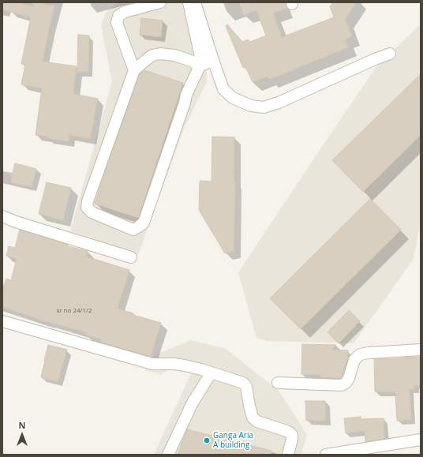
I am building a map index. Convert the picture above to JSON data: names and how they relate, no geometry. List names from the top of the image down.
{
  "places": ["Ganga Aria A building"],
  "house_numbers": ["sr no 24/1/2"],
  "north": "top"
}
